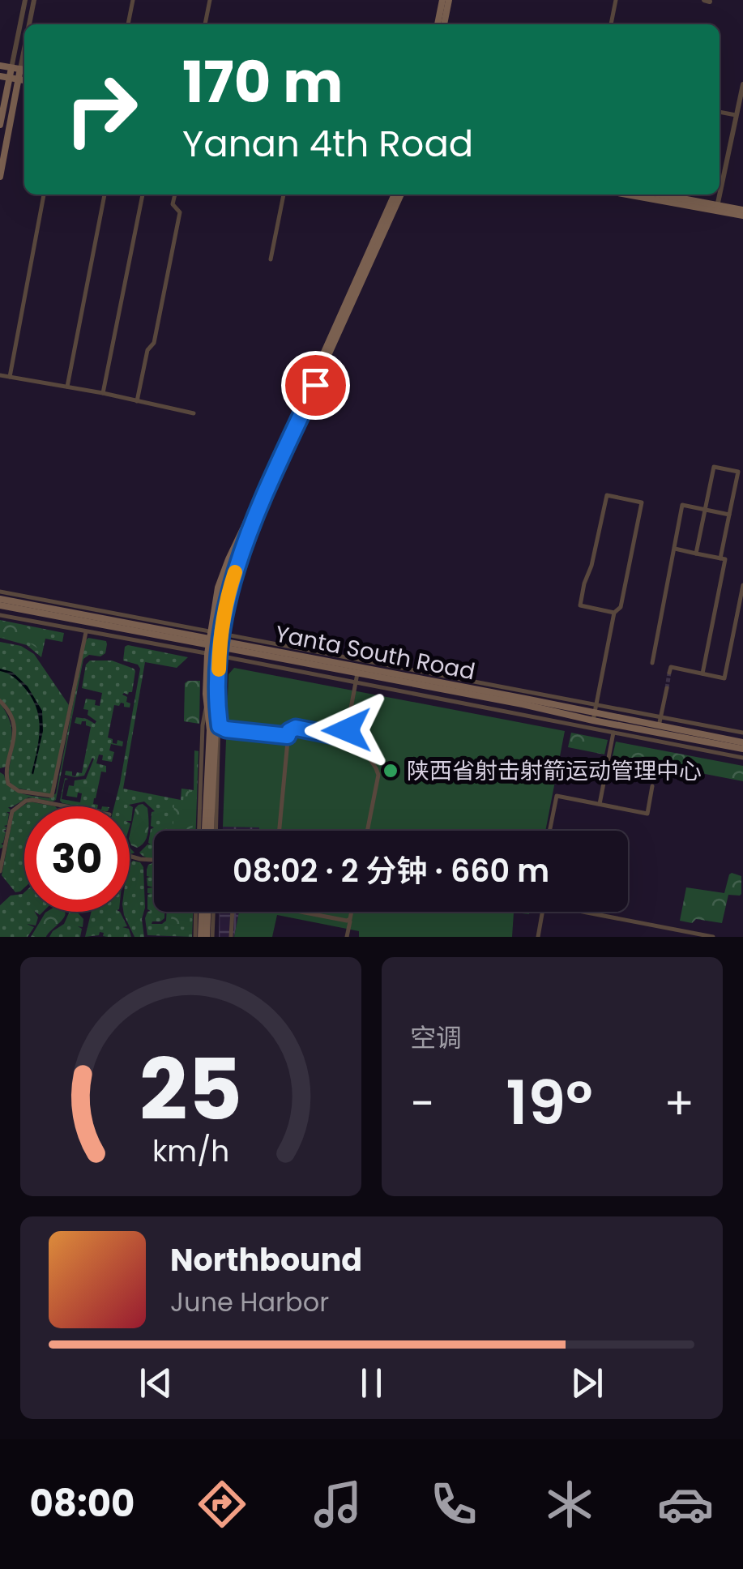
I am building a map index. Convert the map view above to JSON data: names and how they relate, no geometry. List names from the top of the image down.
{
  "streets": {
    "main road": ["Yanta South Road"]
  },
  "places": ["陕西省射击射箭运动管理中心"],
  "page": {
    "turn": ["170 m", "Yanan 4th Road"],
    "limit": "30",
    "trip": "08:02 · 2 分钟 · 660 m",
    "tile": "空调",
    "heat": ["−", "19°", "+"],
    "song": ["Northbound", "June Harbor"],
    "tabs": "08:00",
    "gauge": ["25", "km/h"]
  }
}
